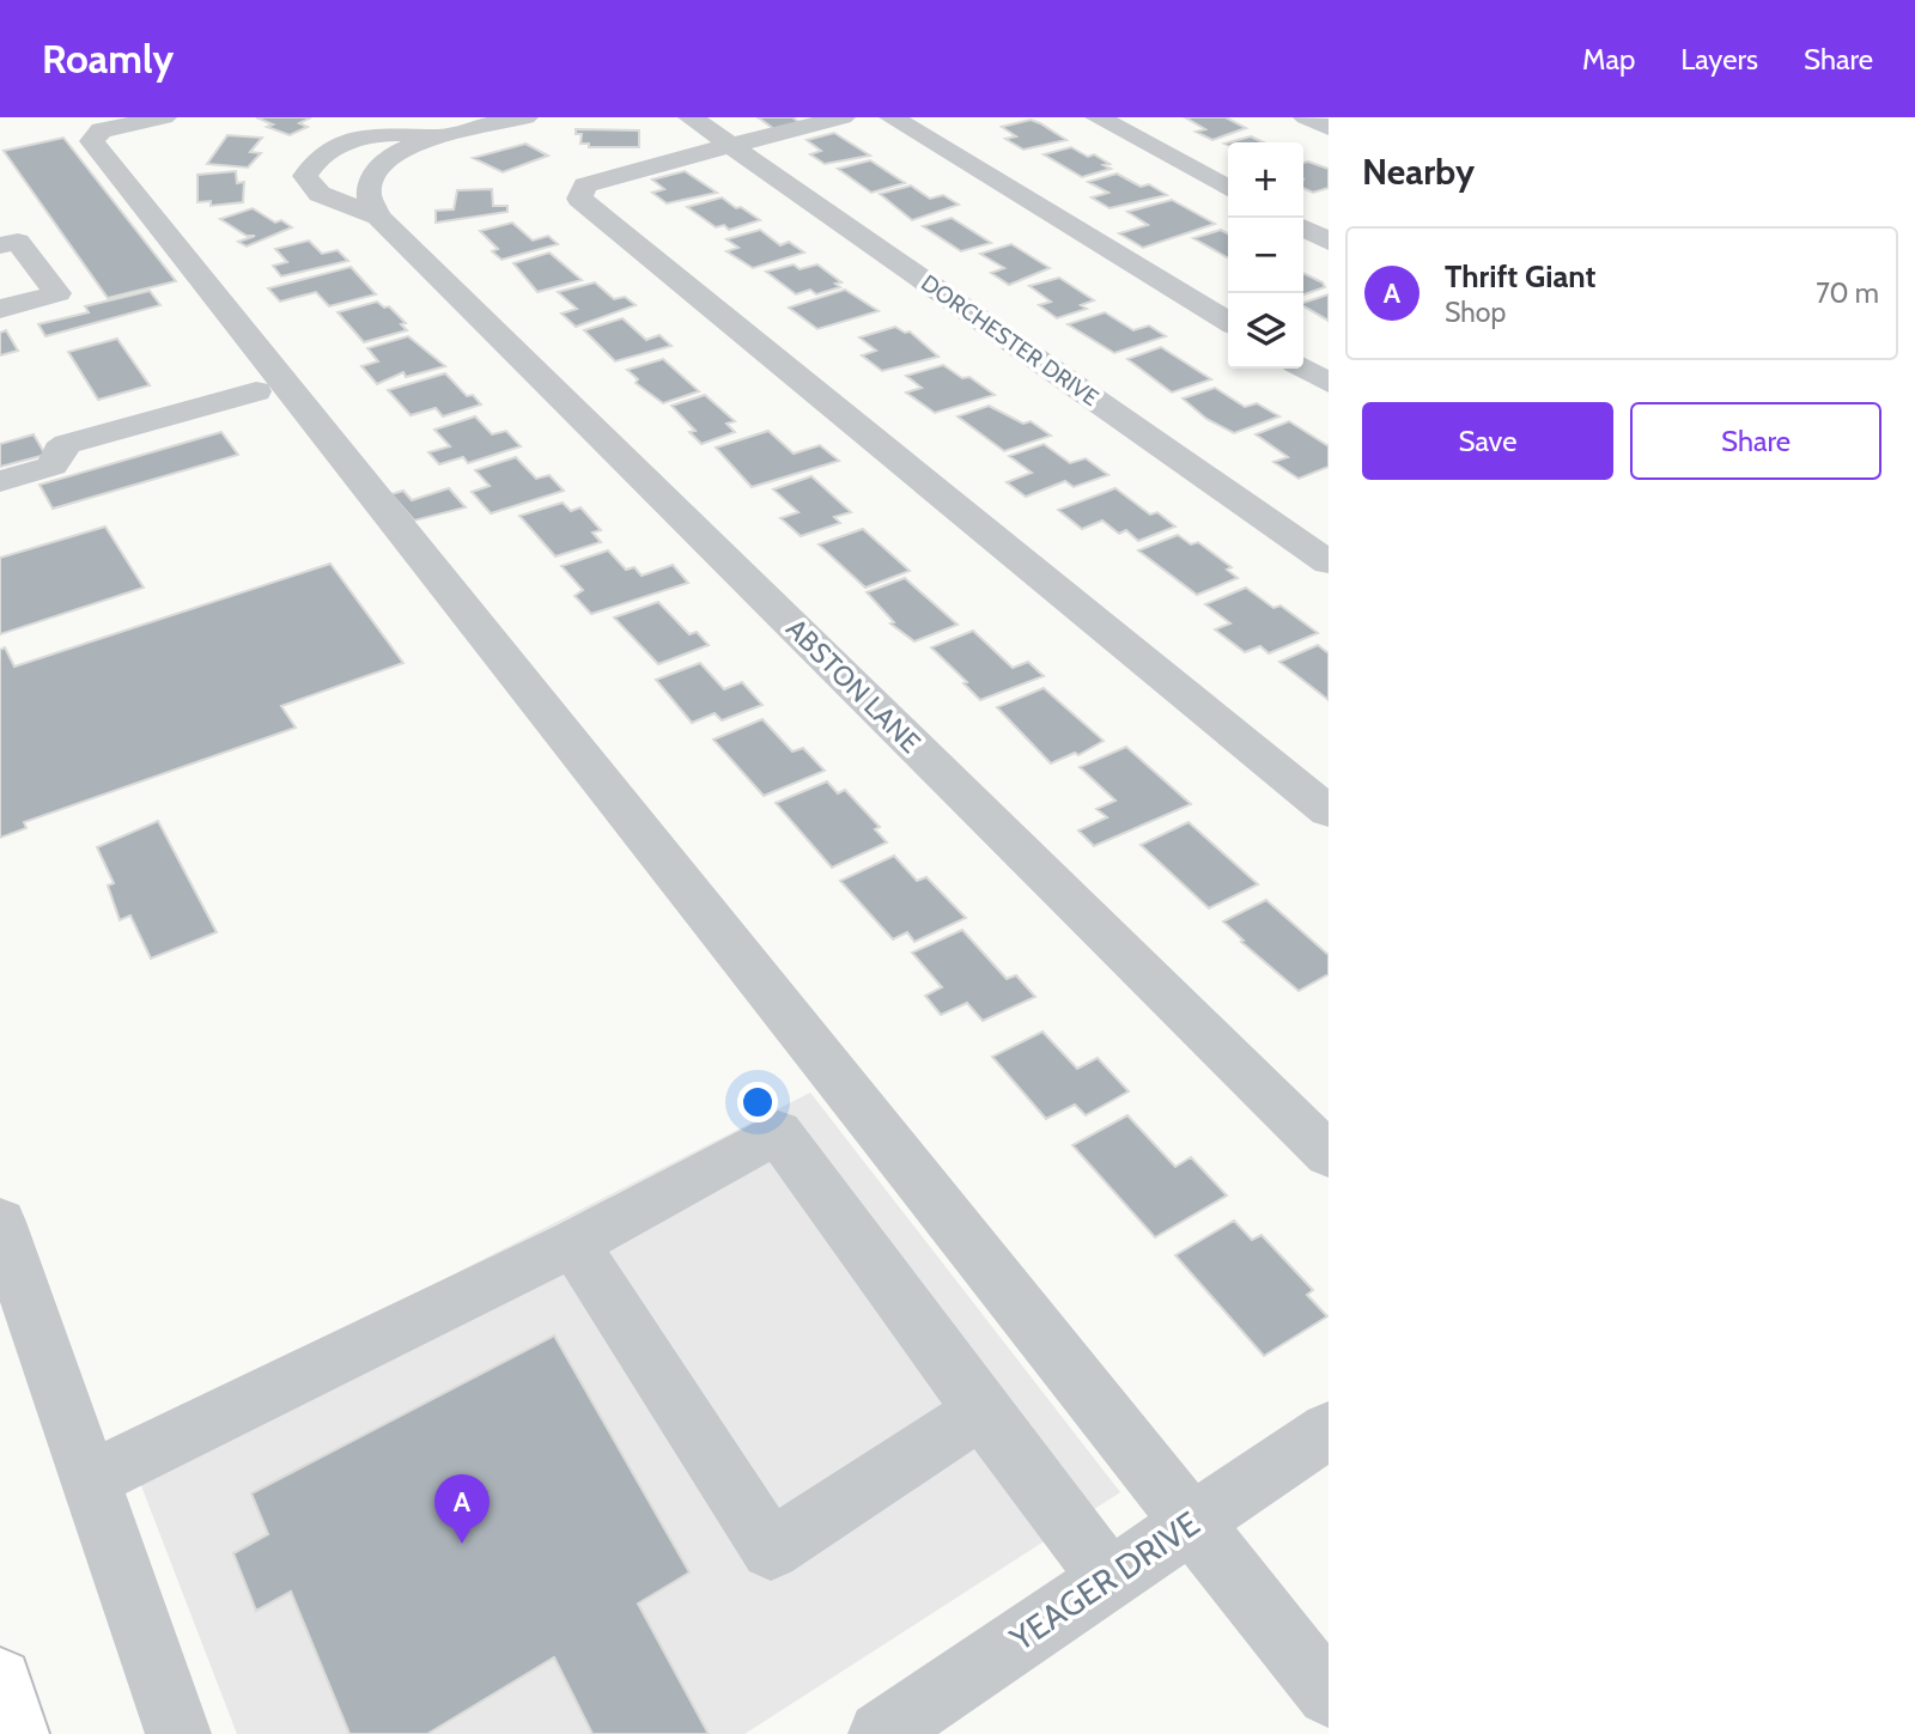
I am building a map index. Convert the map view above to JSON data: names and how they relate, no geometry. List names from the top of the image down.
{
  "streets": {
    "street": ["DORCHESTER DRIVE", "ABSTON LANE", "YEAGER DRIVE"]
  },
  "page": {
    "header": "Roamly",
    "nav": ["Map", "Layers", "Share"],
    "heading": "Nearby",
    "map_buttons": ["+", "−"],
    "list": [
      {
        "mark": "A",
        "name": "Thrift Giant",
        "note": "Shop",
        "value": "70 m"
      }
    ],
    "buttons": ["Save", "Share"],
    "pins": "A"
  }
}
